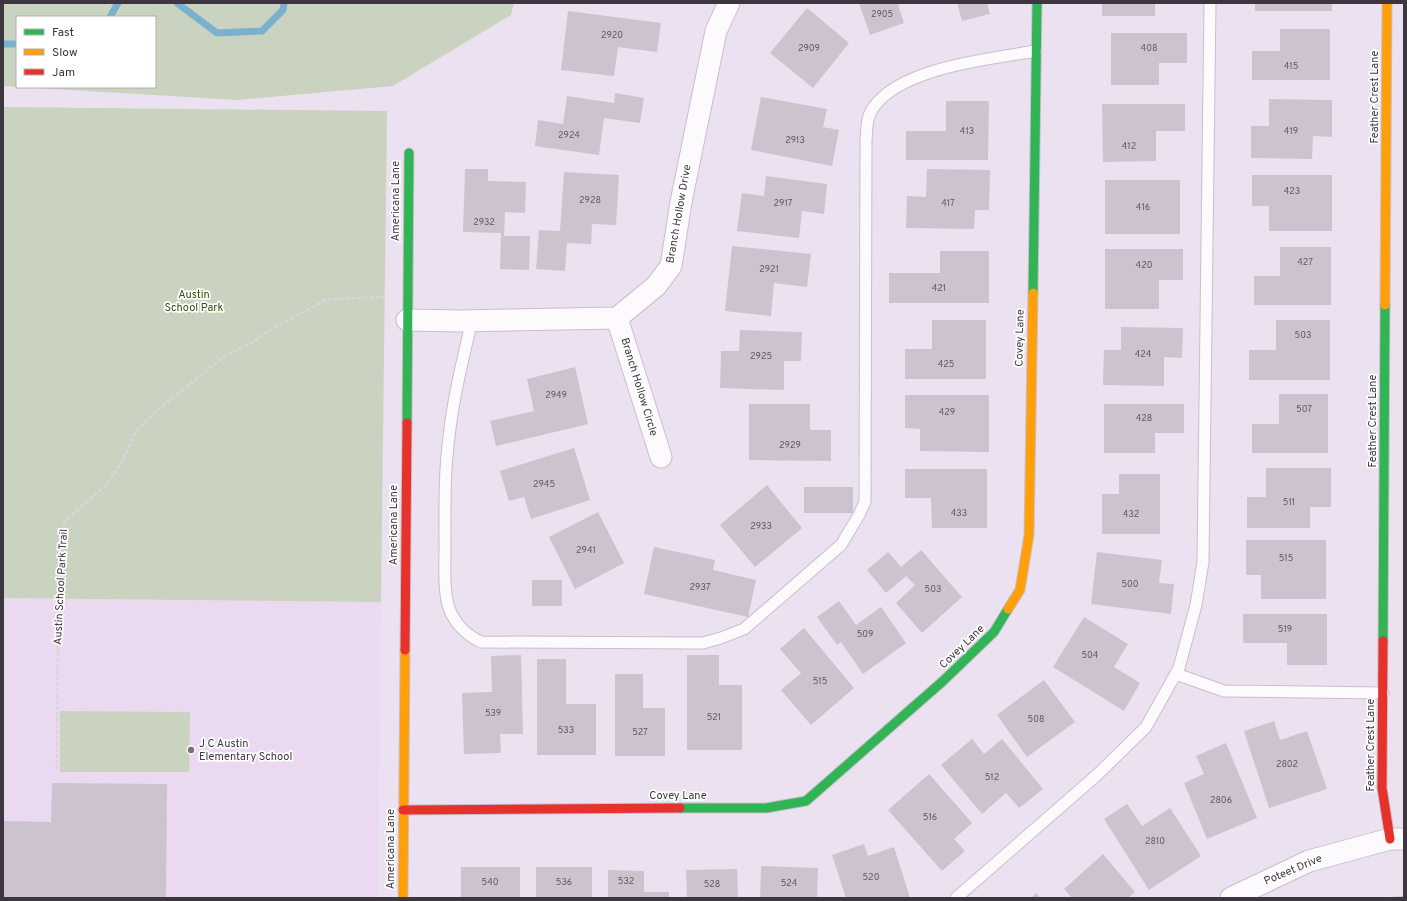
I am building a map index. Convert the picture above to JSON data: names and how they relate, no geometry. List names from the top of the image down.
{
  "streets": {
    "street": [
      "Feather Crest Lane",
      "Americana Lane",
      "Branch Hollow Drive",
      "Covey Lane",
      "Branch Hollow Circle",
      "Poteet Drive"
    ],
    "path": ["Austin School Park Trail"]
  },
  "crossings": [
    ["Feather Crest Lane", "Poteet Drive"],
    ["Americana Lane", "Covey Lane"],
    ["Americana Lane", "Austin School Park Trail"],
    ["Branch Hollow Drive", "Branch Hollow Circle"]
  ],
  "parks": ["Austin School Park"],
  "places": ["J C Austin Elementary School"],
  "house_numbers": [
    "2905",
    "2920",
    "2909",
    "408",
    "415",
    "413",
    "419",
    "2924",
    "2913",
    "412",
    "423",
    "2928",
    "2917",
    "417",
    "416",
    "2932",
    "427",
    "420",
    "2921",
    "421",
    "503",
    "424",
    "2925",
    "425",
    "2949",
    "507",
    "429",
    "428",
    "2929",
    "2945",
    "511",
    "433",
    "432",
    "2933",
    "2941",
    "515",
    "500",
    "2937",
    "503",
    "519",
    "509",
    "504",
    "515",
    "539",
    "521",
    "508",
    "533",
    "527",
    "2802",
    "512",
    "2806",
    "516",
    "2810",
    "520",
    "532",
    "540",
    "536",
    "524",
    "528"
  ],
  "legend": ["Fast", "Slow", "Jam"]
}
